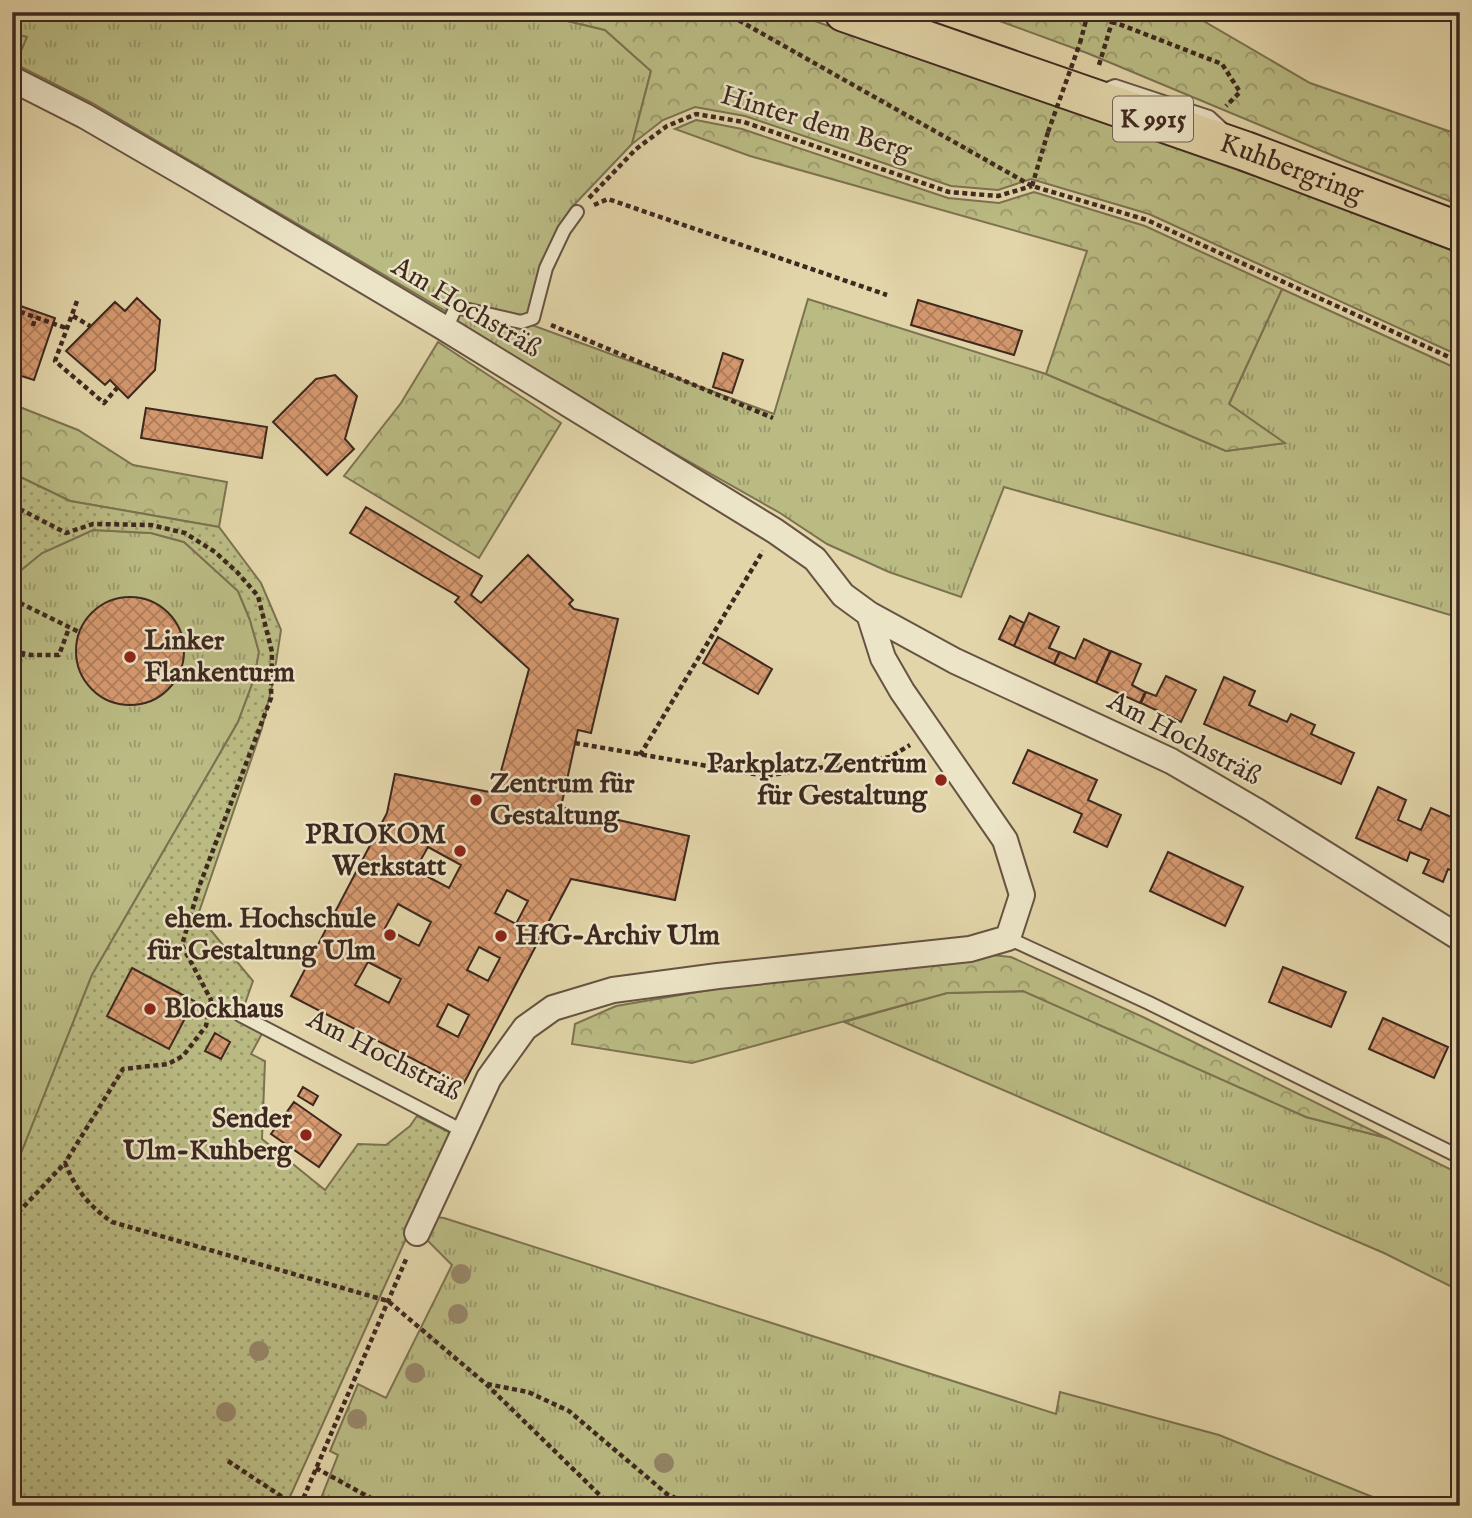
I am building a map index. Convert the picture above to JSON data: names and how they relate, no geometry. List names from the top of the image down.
{
  "streets": {
    "main road": ["K 9915", "Kuhbergring"],
    "street": ["Am Hochsträß"],
    "path": ["Hinter dem Berg"]
  },
  "places": [
    "Linker Flankenturm",
    "Parkplatz Zentrum für Gestaltung",
    "Zentrum für Gestaltung",
    "PRIOKOM Werkstatt",
    "ehem. Hochschule für Gestaltung Ulm",
    "HfG-Archiv Ulm",
    "Blockhaus",
    "Sender Ulm-Kuhberg"
  ]
}
